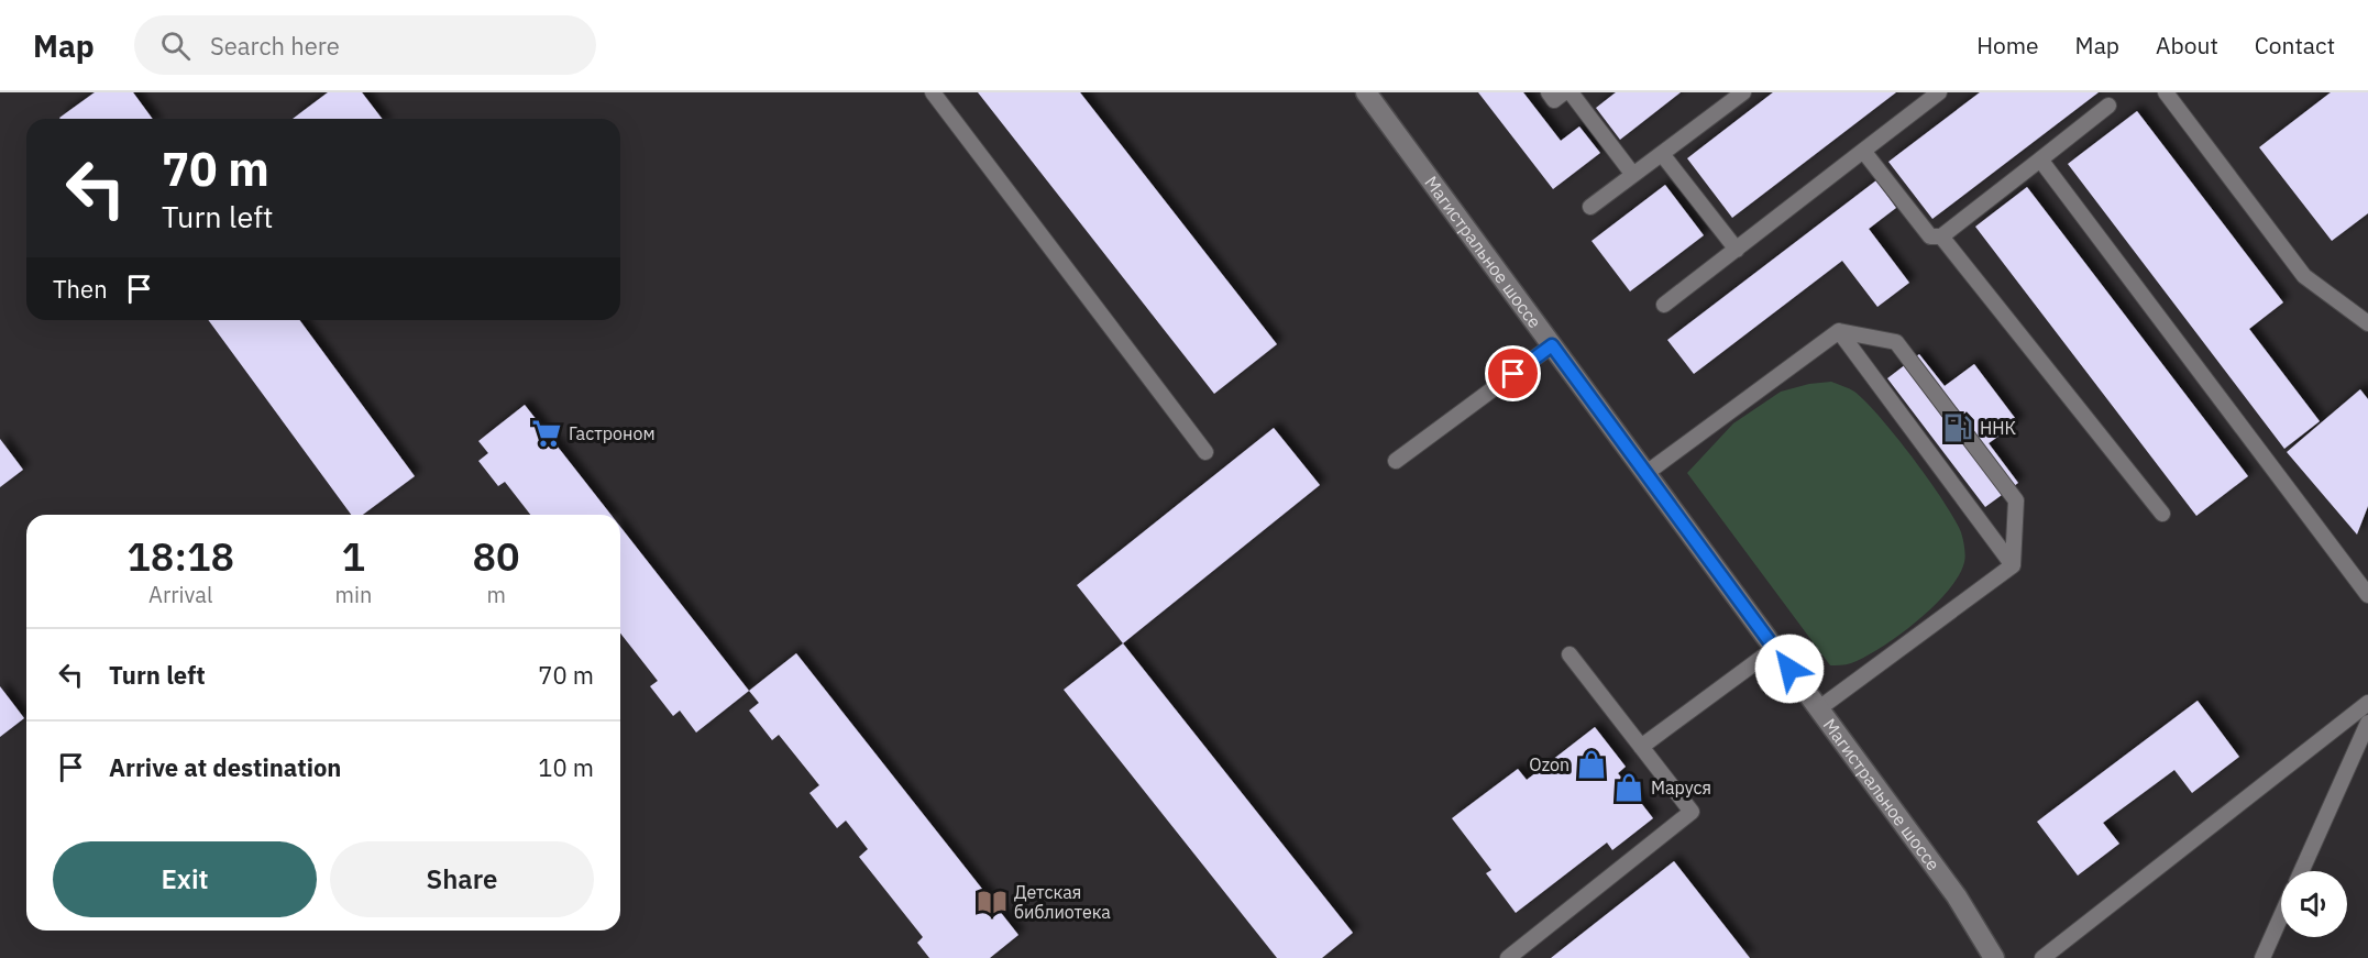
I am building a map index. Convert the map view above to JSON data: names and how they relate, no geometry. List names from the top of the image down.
{
  "streets": {
    "main road": ["Магистральное шоссе"]
  },
  "places": {
    "fuel station": ["ННК"],
    "supermarket": ["Гастроном"],
    "shop": ["Ozon", "Маруся"],
    "library": ["Детская библиотека"]
  },
  "page": {
    "header": "Map",
    "search": "Search here",
    "nav": [
      "Home",
      "Map",
      "About",
      "Contact"
    ],
    "turn": ["70 m", "Turn left"],
    "then": "Then",
    "eta": [
      "18:18",
      "Arrival",
      "1",
      "min",
      "80",
      "m"
    ],
    "list": [
      {
        "name": "Turn left",
        "value": "70 m"
      },
      {
        "name": "Arrive at destination",
        "value": "10 m"
      }
    ],
    "buttons": ["Exit", "Share"]
  }
}
